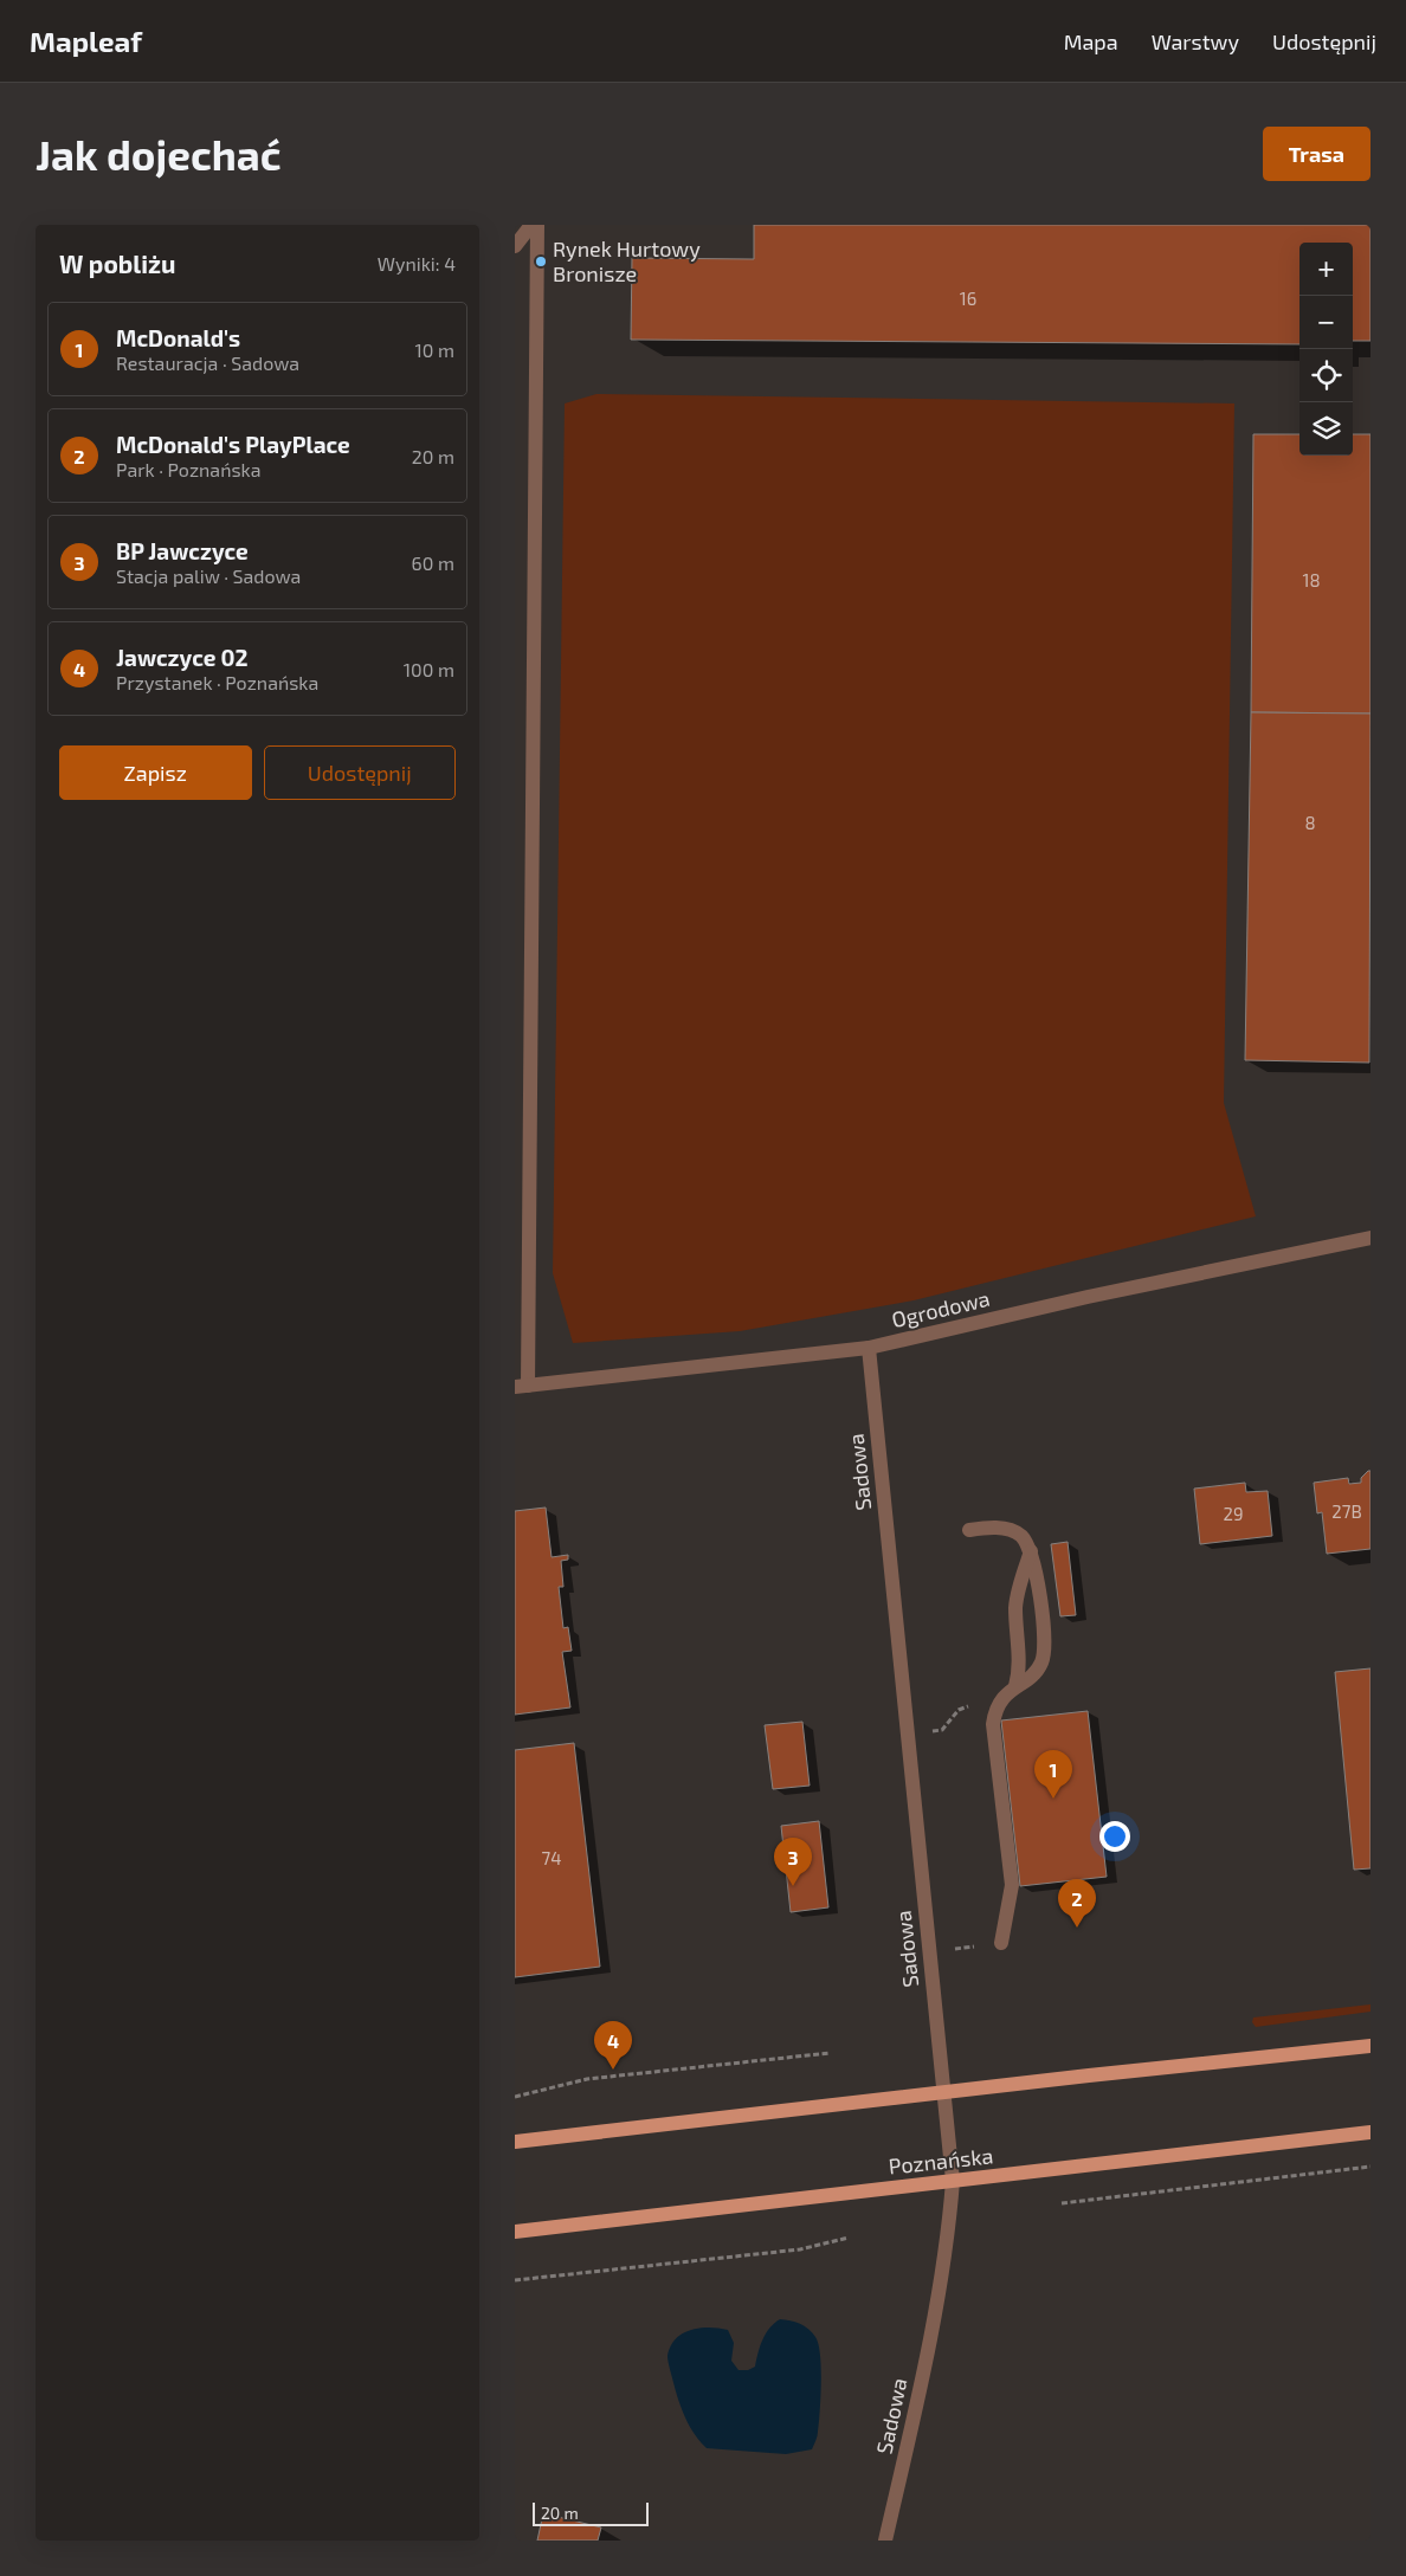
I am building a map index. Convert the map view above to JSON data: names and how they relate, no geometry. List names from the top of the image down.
{
  "streets": {
    "main road": ["Poznańska"],
    "street": ["Ogrodowa", "Sadowa"]
  },
  "crossings": [
    ["Ogrodowa", "Sadowa"],
    ["Sadowa", "Poznańska"]
  ],
  "places": ["Rynek Hurtowy Bronisze"],
  "house_numbers": [
    "16",
    "18",
    "8",
    "27B",
    "29",
    "74"
  ],
  "scale_bar": "20 m",
  "page": {
    "header": "Mapleaf",
    "nav": ["Mapa", "Warstwy", "Udostępnij"],
    "buttons": [
      "Trasa",
      ["Zapisz", "Udostępnij"]
    ],
    "title": "Jak dojechać",
    "heading": ["W pobliżu", "Wyniki: 4"],
    "map_buttons": ["+", "−"],
    "list": [
      {
        "mark": "1",
        "name": "McDonald's",
        "note": "Restauracja · Sadowa",
        "value": "10 m"
      },
      {
        "mark": "2",
        "name": "McDonald's PlayPlace",
        "note": "Park · Poznańska",
        "value": "20 m"
      },
      {
        "mark": "3",
        "name": "BP Jawczyce",
        "note": "Stacja paliw · Sadowa",
        "value": "60 m"
      },
      {
        "mark": "4",
        "name": "Jawczyce 02",
        "note": "Przystanek · Poznańska",
        "value": "100 m"
      }
    ],
    "pins": [
      "1",
      "3",
      "2",
      "4"
    ],
    "scale": "20 m"
  }
}
